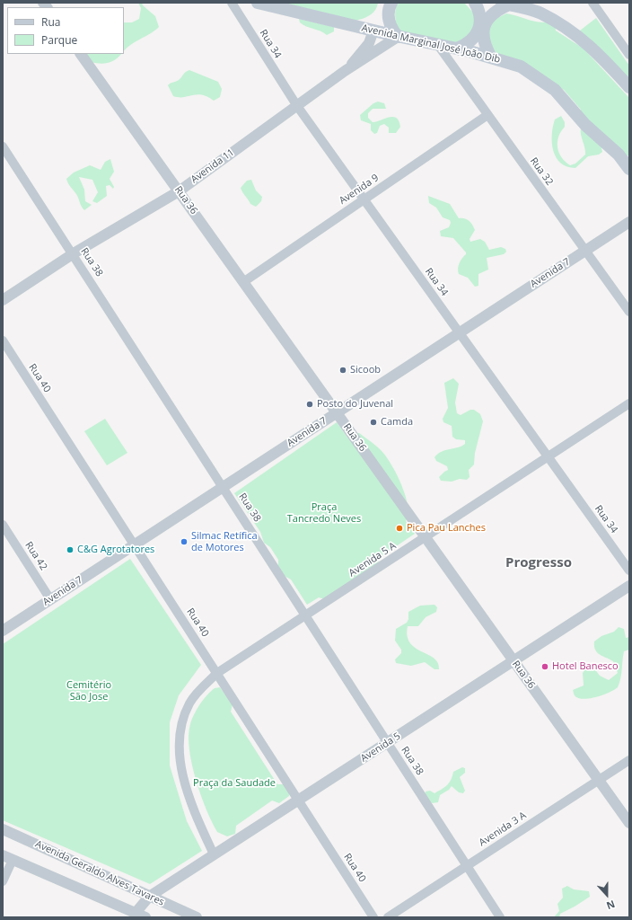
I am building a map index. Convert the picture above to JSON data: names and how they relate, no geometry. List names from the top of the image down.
{
  "streets": {
    "main road": ["Avenida Marginal José João Dib"],
    "street": [
      "Rua 34",
      "Avenida 11",
      "Rua 32",
      "Avenida 9",
      "Rua 36",
      "Rua 38",
      "Avenida 7",
      "Rua 40",
      "Rua 42",
      "Avenida 5 A",
      "Avenida 5",
      "Avenida 3 A",
      "Avenida Geraldo Alves Tavares"
    ]
  },
  "crossings": [
    ["Rua 34", "Avenida 11"],
    ["Rua 34", "Avenida 9"],
    ["Rua 34", "Avenida 7"],
    ["Rua 34", "Avenida 5 A"],
    ["Avenida Marginal José João Dib", "Avenida 11"],
    ["Avenida Marginal José João Dib", "Rua 32"],
    ["Avenida 11", "Rua 36"],
    ["Avenida 11", "Rua 38"],
    ["Rua 32", "Avenida 9"],
    ["Rua 32", "Avenida 7"],
    ["Avenida 9", "Rua 36"],
    ["Rua 36", "Avenida 7"],
    ["Rua 36", "Avenida 5 A"],
    ["Rua 36", "Avenida 5"],
    ["Rua 36", "Avenida 3 A"],
    ["Rua 38", "Avenida 7"],
    ["Rua 38", "Avenida 5 A"],
    ["Rua 38", "Avenida 5"],
    ["Rua 38", "Avenida 3 A"],
    ["Avenida 7", "Rua 40"],
    ["Avenida 7", "Rua 42"],
    ["Rua 40", "Avenida 5 A"],
    ["Rua 40", "Avenida 5"],
    ["Avenida 5", "Avenida Geraldo Alves Tavares"]
  ],
  "districts": ["Progresso"],
  "parks": ["Praça Tancredo Neves", "Cemitério São Jose", "Praça da Saudade"],
  "places": [
    "Sicoob",
    "Posto do Juvenal",
    "Camda",
    "Pica Pau Lanches",
    "Silmac Retífica de Motores",
    "C&G Agrotatores",
    "Hotel Banesco"
  ],
  "legend": ["Rua", "Parque"],
  "north": "bottom"
}
